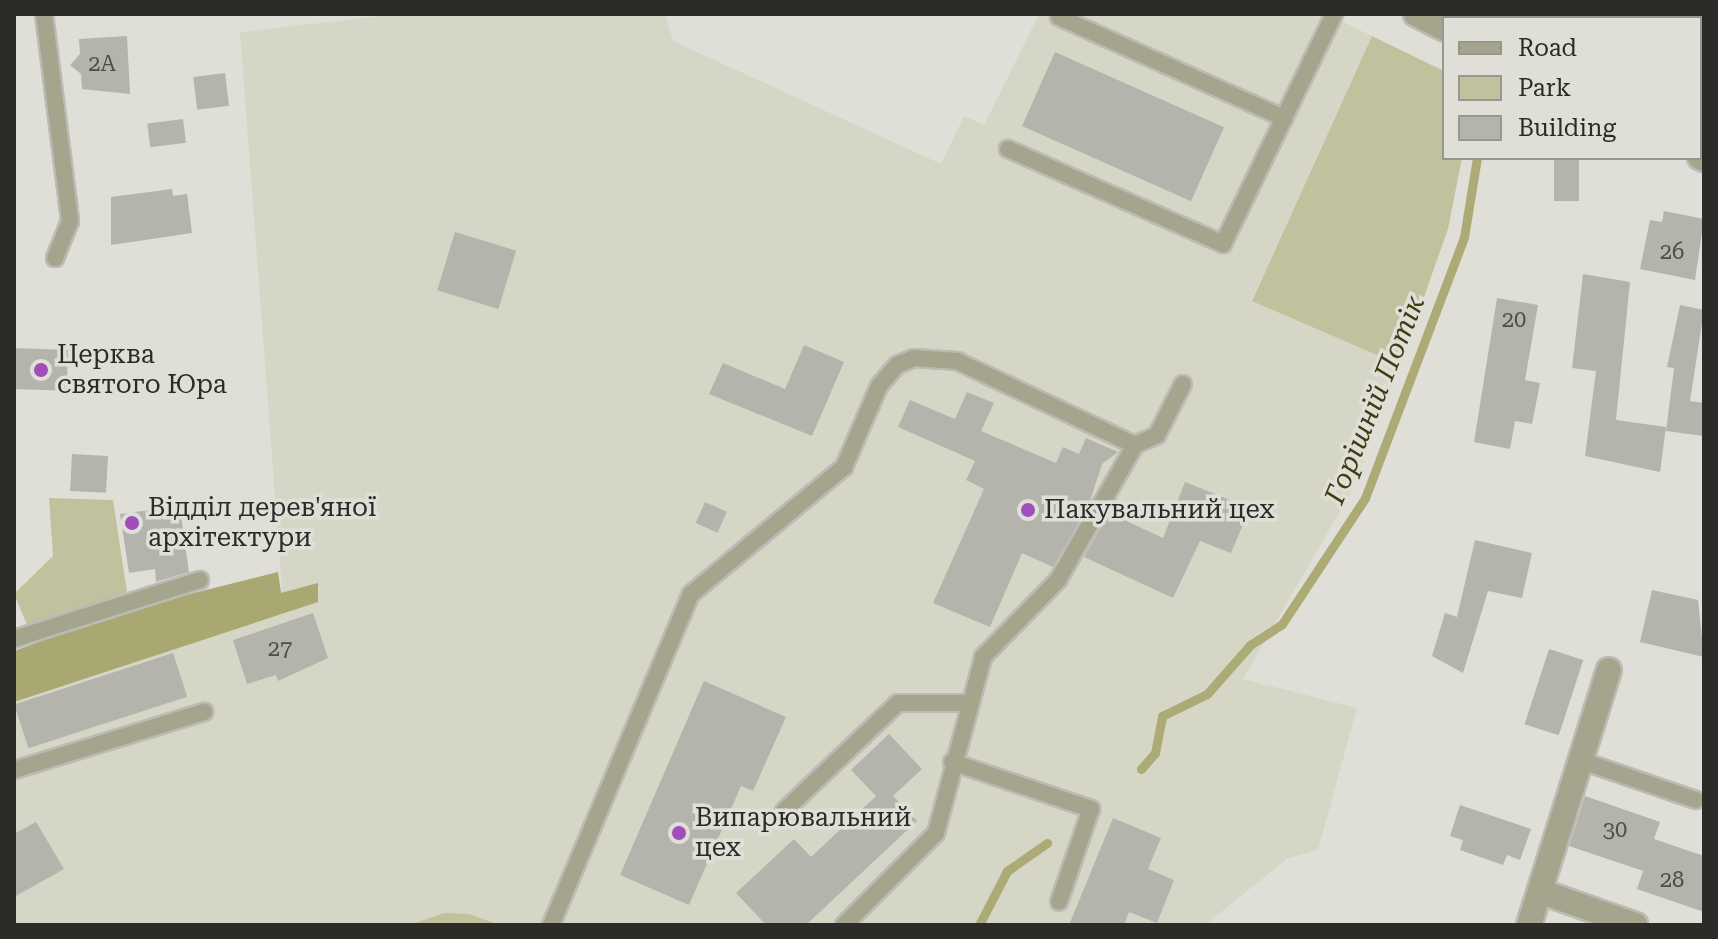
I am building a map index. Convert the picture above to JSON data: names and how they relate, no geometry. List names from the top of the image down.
{
  "water": ["Горішній Потік"],
  "places": [
    "Церква святого Юра",
    "Пакувальний цех",
    "Відділ дерев'яної архітектури",
    "Випарювальний цех"
  ],
  "house_numbers": [
    "2А",
    "26",
    "20",
    "27",
    "30",
    "28"
  ],
  "legend": ["Road", "Park", "Building"]
}
